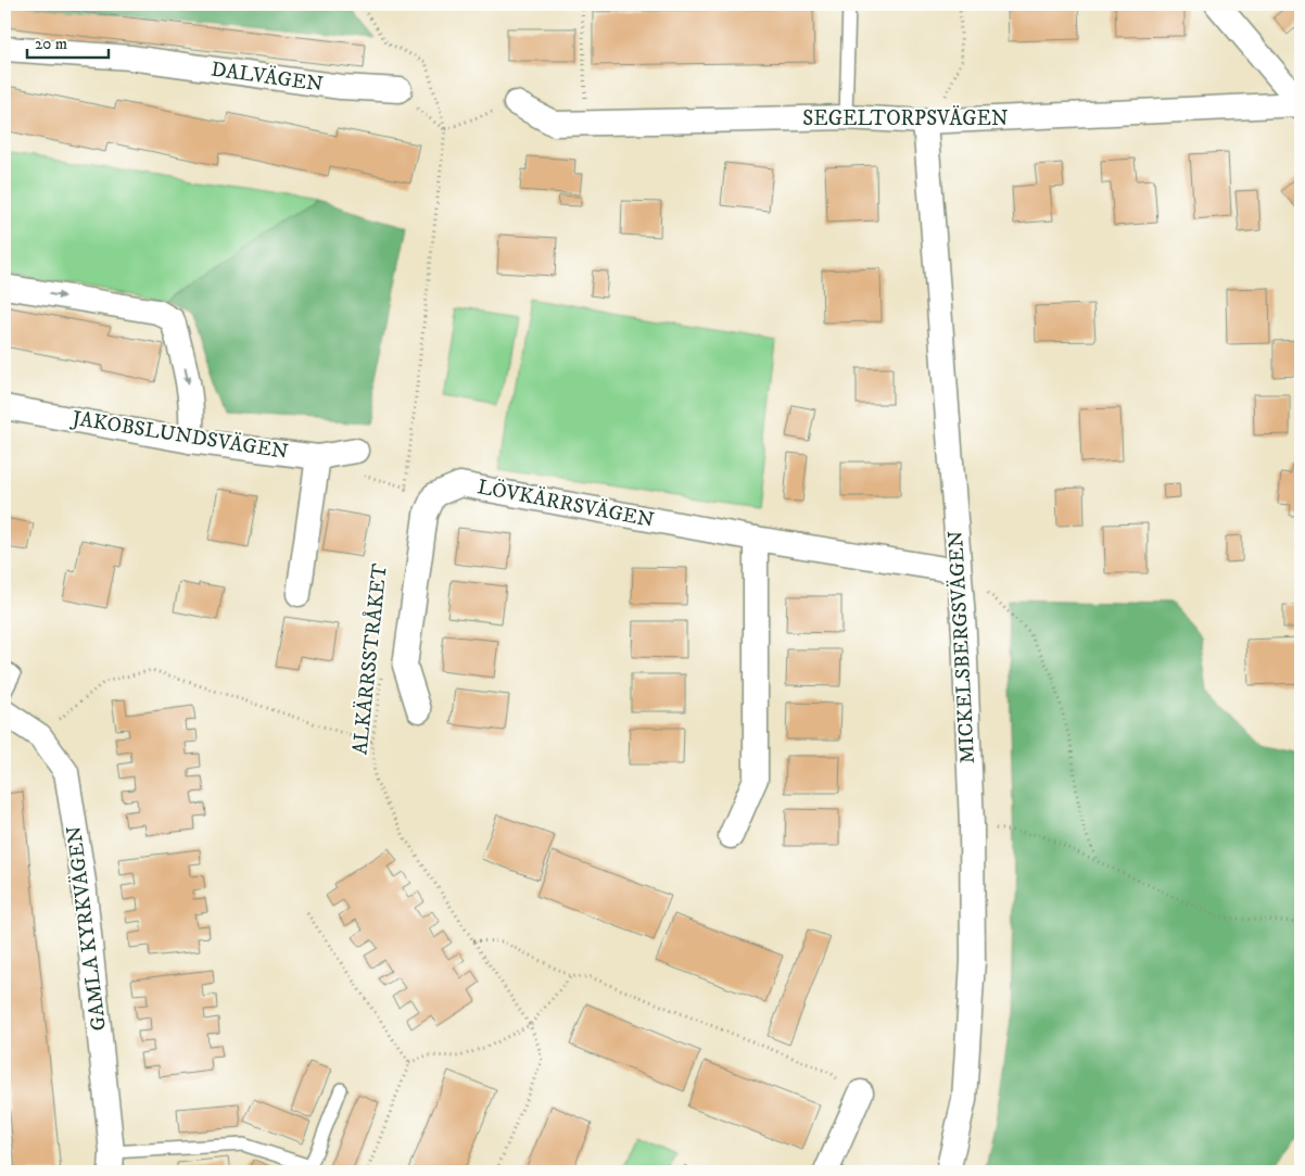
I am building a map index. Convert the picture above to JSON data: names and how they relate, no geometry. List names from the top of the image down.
{
  "streets": {
    "street": [
      "DALVÄGEN",
      "SEGELTORPSVÄGEN",
      "JAKOBSLUNDSVÄGEN",
      "LÖVKÄRRSVÄGEN",
      "MICKELSBERGSVÄGEN",
      "GAMLA KYRKVÄGEN"
    ],
    "path": ["ALKÄRRSSTRÅKET"]
  },
  "crossings": [
    ["SEGELTORPSVÄGEN", "MICKELSBERGSVÄGEN"],
    ["LÖVKÄRRSVÄGEN", "MICKELSBERGSVÄGEN"]
  ],
  "scale_bar": "20 m"
}
